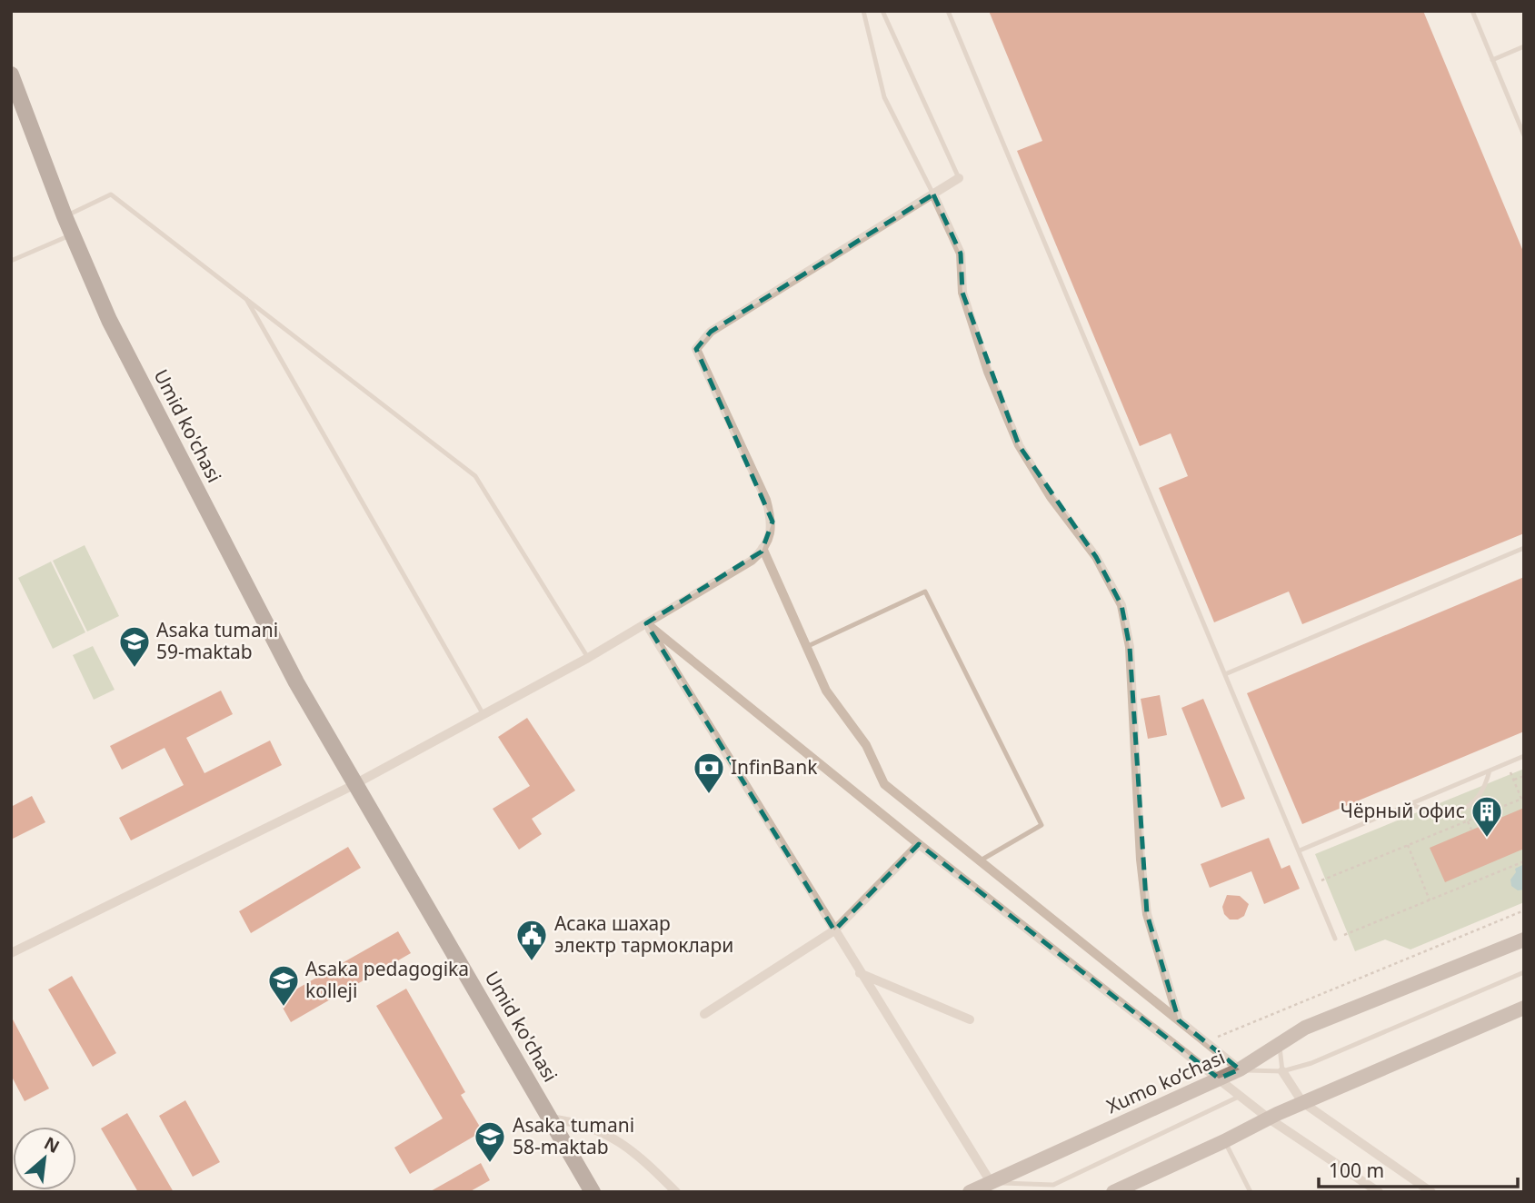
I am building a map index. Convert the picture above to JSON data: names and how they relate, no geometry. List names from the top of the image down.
{
  "streets": {
    "main road": ["Umid ko'chasi", "Xumo ko’chasi"]
  },
  "places": {
    "school or university": ["Asaka tumani 59-maktab", "Asaka pedagogika kolleji", "Asaka tumani 58-maktab"],
    "bank": ["InfinBank"],
    "building": ["Чёрный офис"],
    "public building": ["Асака шахар электр тармоклари"]
  },
  "scale_bar": "100 m",
  "north": "top right"
}
